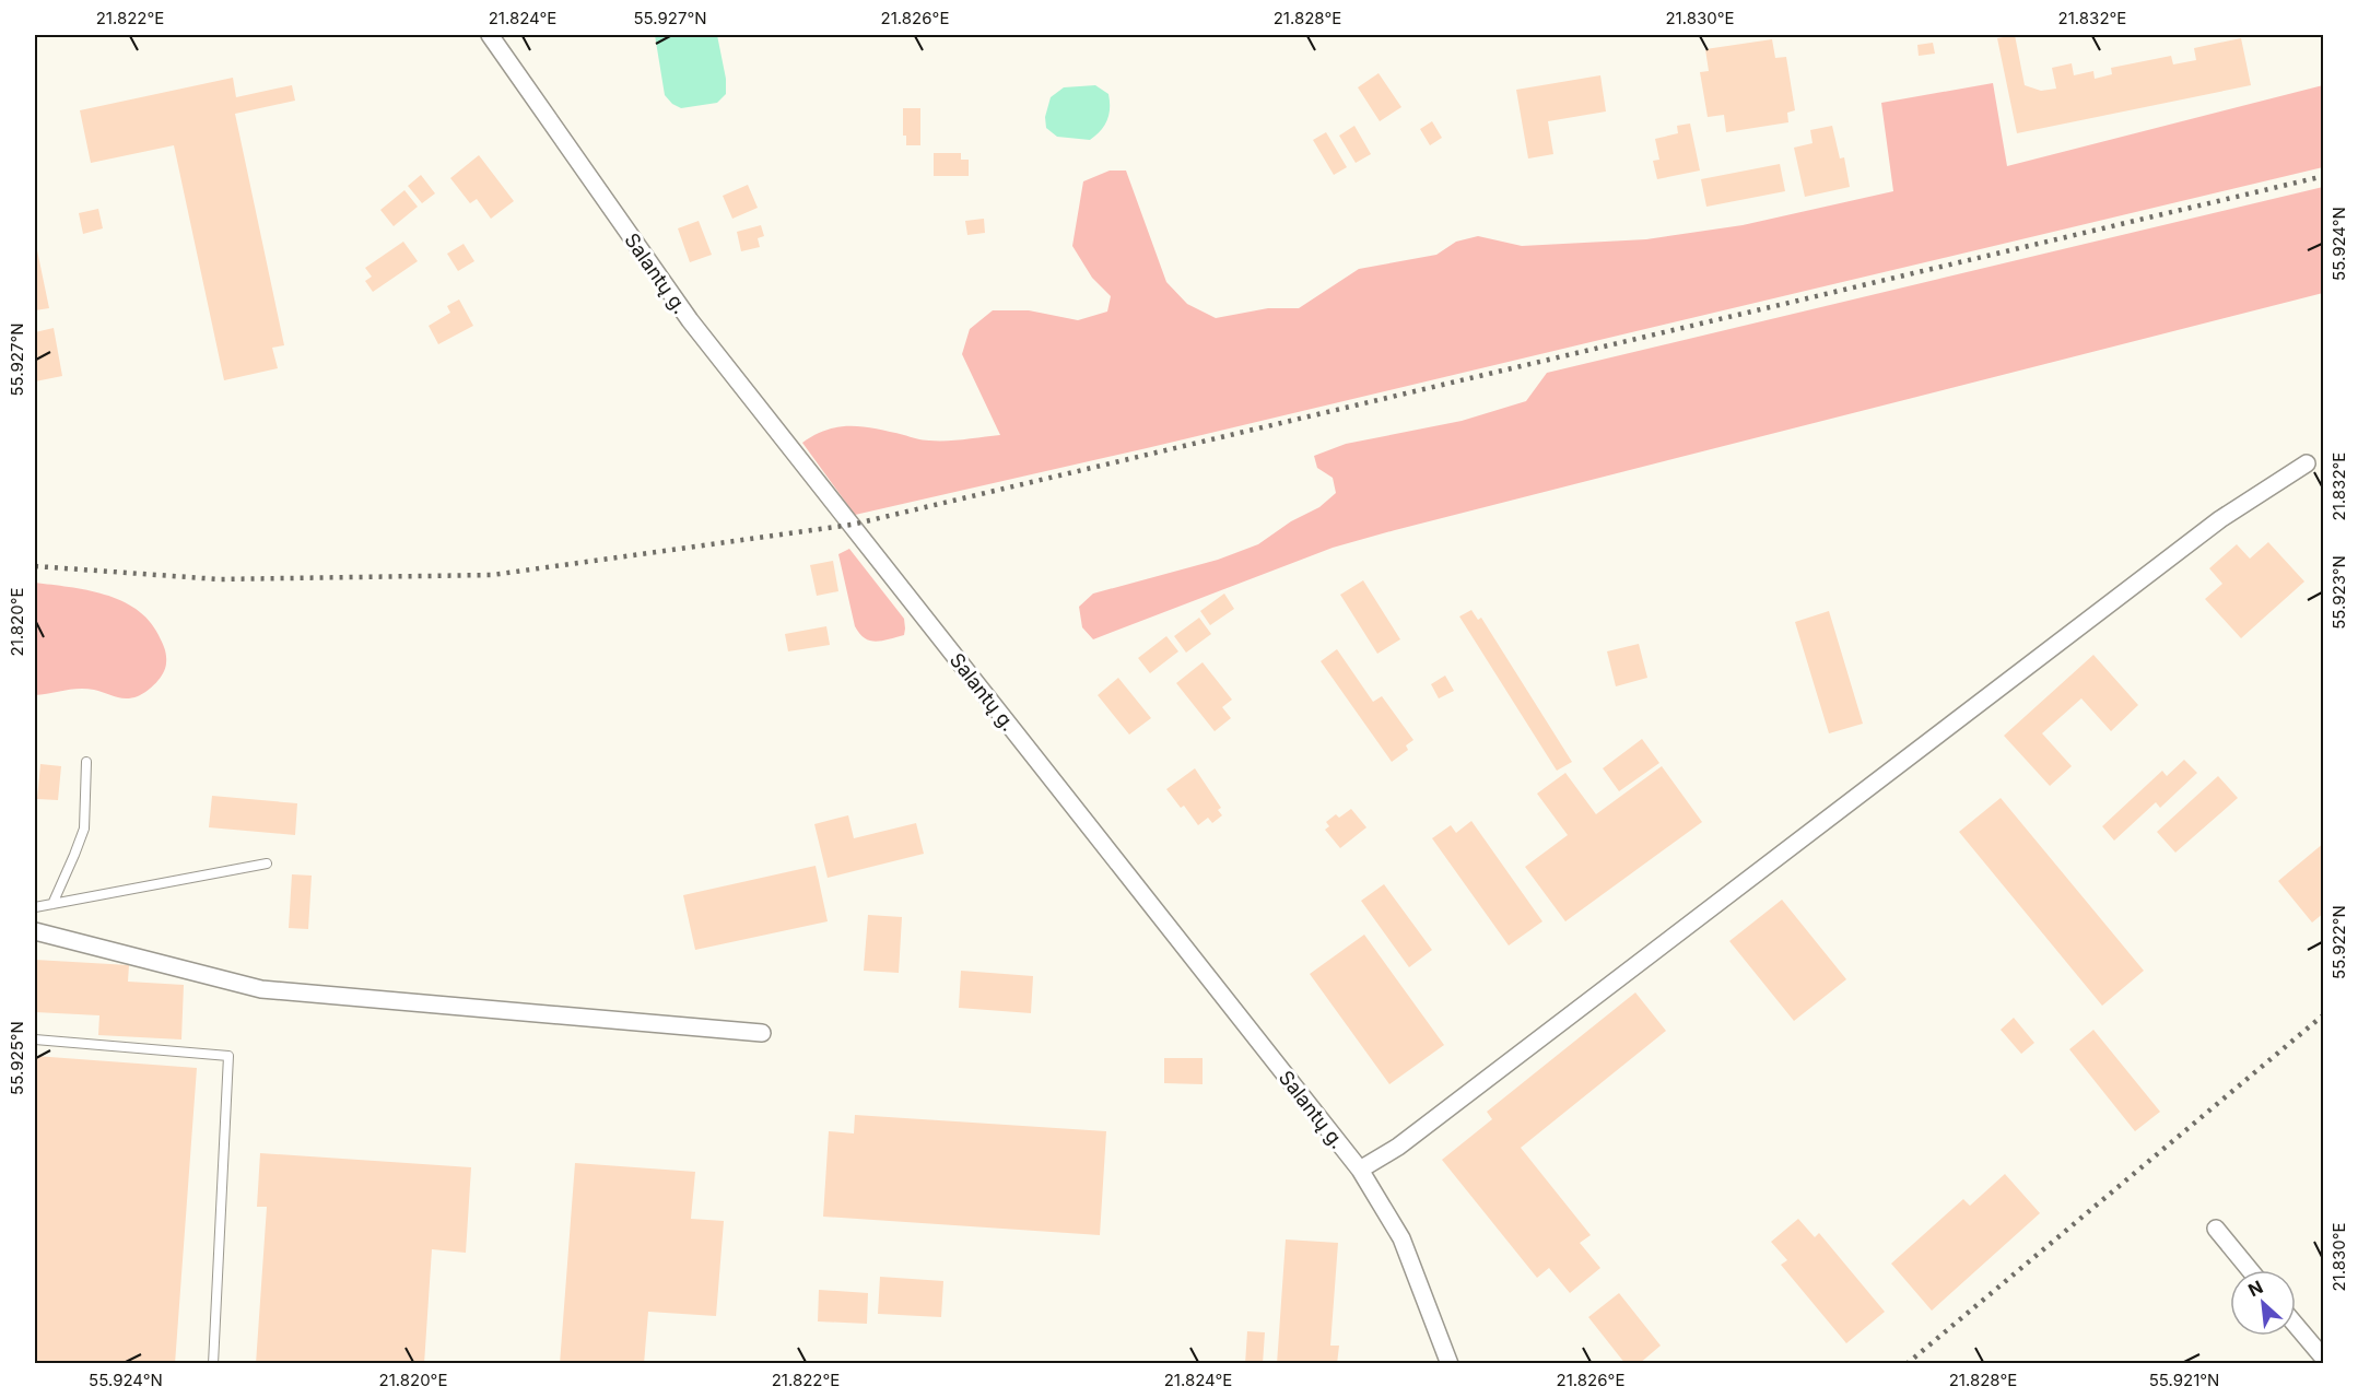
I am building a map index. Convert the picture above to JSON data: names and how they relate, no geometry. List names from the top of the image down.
{
  "streets": {
    "street": ["Salantų g."]
  },
  "north": "top left",
  "coordinates": [
    "21.822°E",
    "21.824°E",
    "55.927°N",
    "21.826°E",
    "21.828°E",
    "21.830°E",
    "21.832°E",
    "55.924°N",
    "55.923°N",
    "21.820°E",
    "55.922°N",
    "55.925°N",
    "55.921°N"
  ]
}
